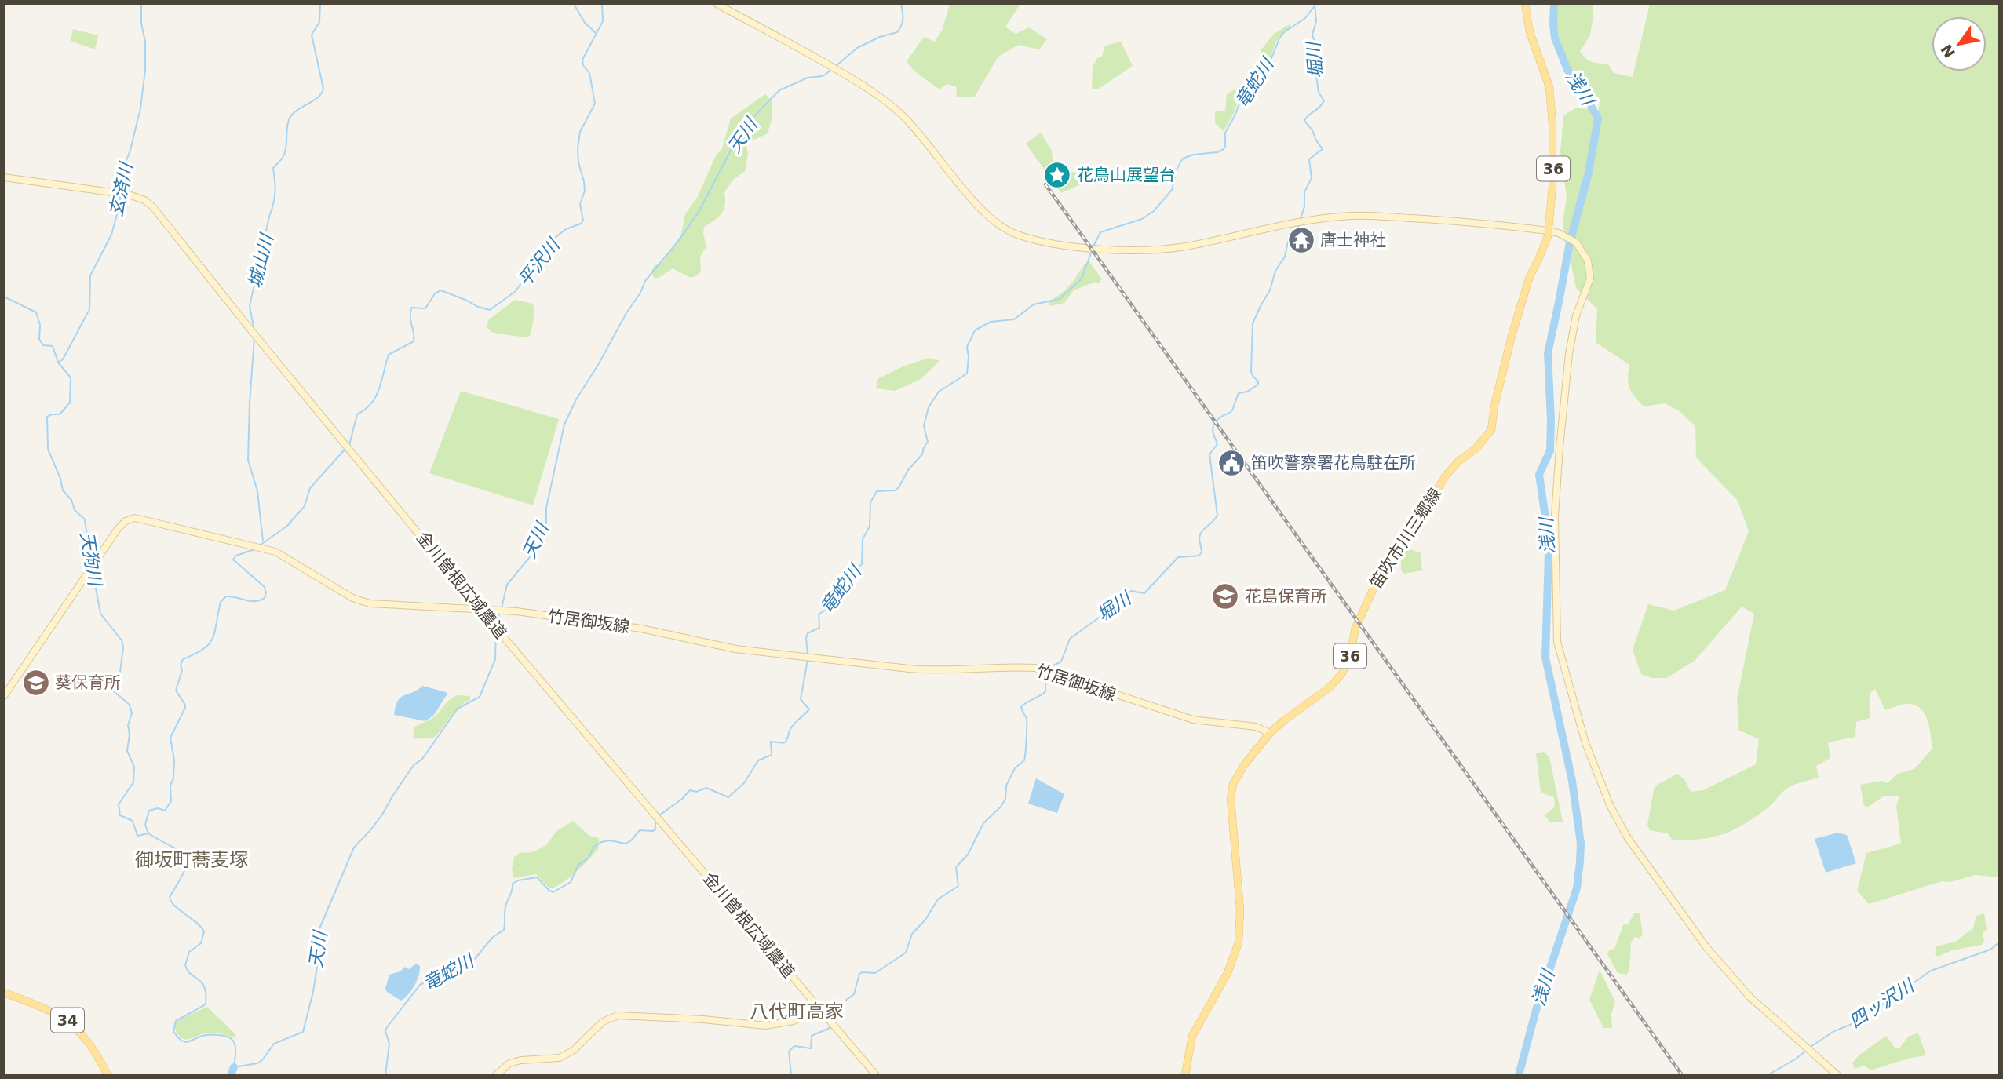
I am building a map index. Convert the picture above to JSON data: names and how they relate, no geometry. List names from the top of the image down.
{
  "streets": {
    "main road": ["36", "笛吹市川三郷線", "34"],
    "street": ["金川曽根広域農道", "竹居御坂線"]
  },
  "crossings": [
    ["笛吹市川三郷線", "竹居御坂線"],
    ["金川曽根広域農道", "竹居御坂線"]
  ],
  "districts": ["御坂町蕎麦塚", "八代町高家"],
  "water": [
    "堀川",
    "竜蛇川",
    "浅川",
    "天川",
    "玄済川",
    "城山川",
    "平沢川",
    "天狗川",
    "四ッ沢川"
  ],
  "places": {
    "place": ["花鳥山展望台"],
    "temple": ["唐士神社"],
    "public building": ["笛吹警察署花鳥駐在所"],
    "school or university": ["花島保育所", "葵保育所"]
  },
  "north": "bottom left"
}
